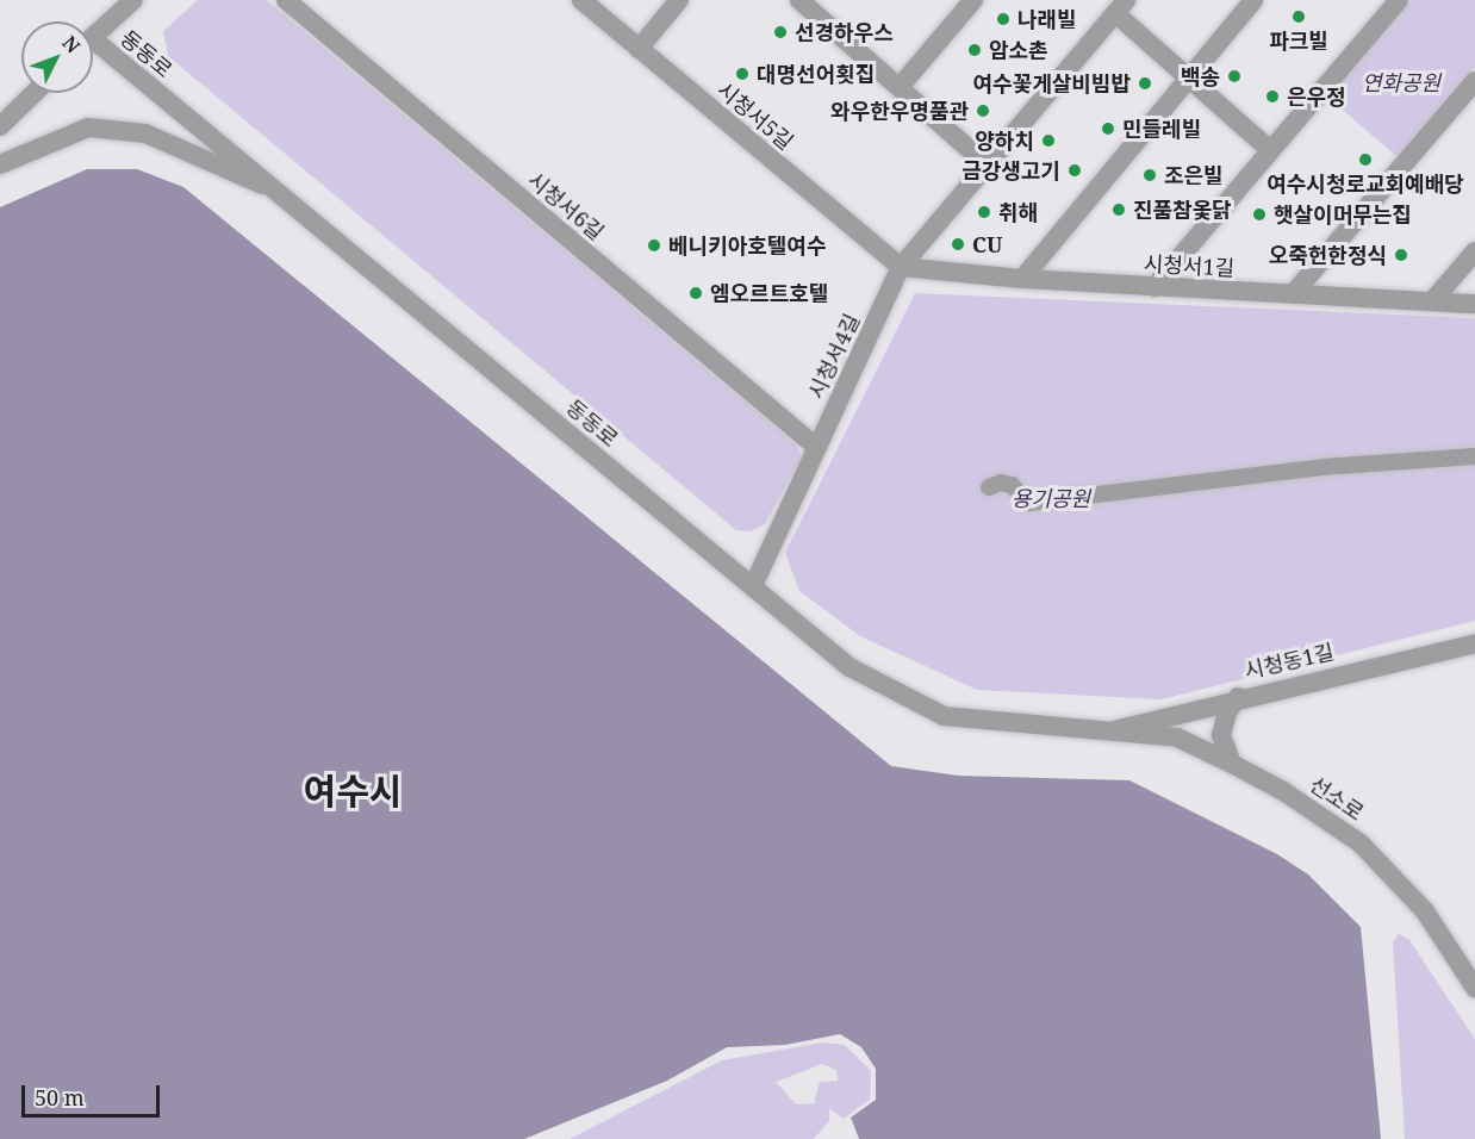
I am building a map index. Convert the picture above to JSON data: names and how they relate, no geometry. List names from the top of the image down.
{
  "streets": {
    "street": [
      "동동로",
      "시청서5길",
      "시청서6길",
      "시청서1길",
      "시청서4길",
      "시청동1길",
      "선소로"
    ]
  },
  "crossings": [
    ["동동로", "시청서4길"],
    ["동동로", "시청동1길"],
    ["동동로", "선소로"],
    ["시청서5길", "시청서1길"],
    ["시청서5길", "시청서4길"],
    ["시청서6길", "시청서4길"],
    ["시청서1길", "시청서4길"],
    ["시청동1길", "선소로"]
  ],
  "districts": ["여수시"],
  "parks": ["연화공원", "용기공원"],
  "places": [
    "파크빌",
    "나래빌",
    "선경하우스",
    "암소촌",
    "대명선어횟집",
    "백송",
    "여수꽃게살비빔밥",
    "은우정",
    "와우한우명품관",
    "민들레빌",
    "양하치",
    "여수시청로교회예배당",
    "금강생고기",
    "조은빌",
    "진품참옻닭",
    "취해",
    "햇살이머무는집",
    "CU",
    "베니키아호텔여수",
    "오죽헌한정식",
    "엠오르트호텔"
  ],
  "scale_bar": "50 m",
  "north": "top right"
}
